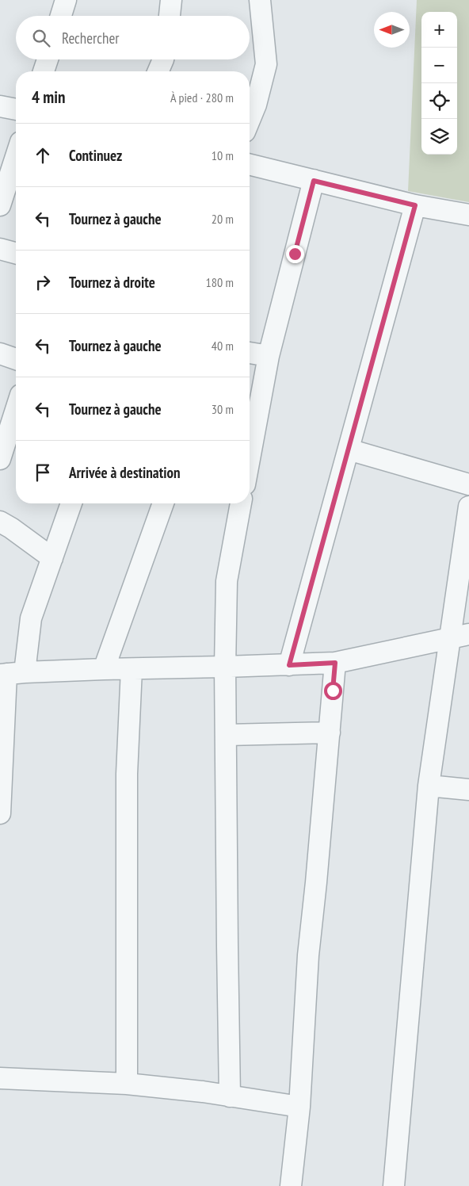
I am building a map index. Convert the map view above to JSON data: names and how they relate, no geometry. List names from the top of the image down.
{
  "north": "left",
  "page": {
    "map_buttons": ["+", "−"],
    "search": "Rechercher",
    "heading": ["4 min", "À pied · 280 m"],
    "list": [
      ["Continuez", "10 m"],
      ["Tournez à gauche", "20 m"],
      ["Tournez à droite", "180 m"],
      ["Tournez à gauche", "40 m"],
      ["Tournez à gauche", "30 m"],
      "Arrivée à destination"
    ]
  }
}
